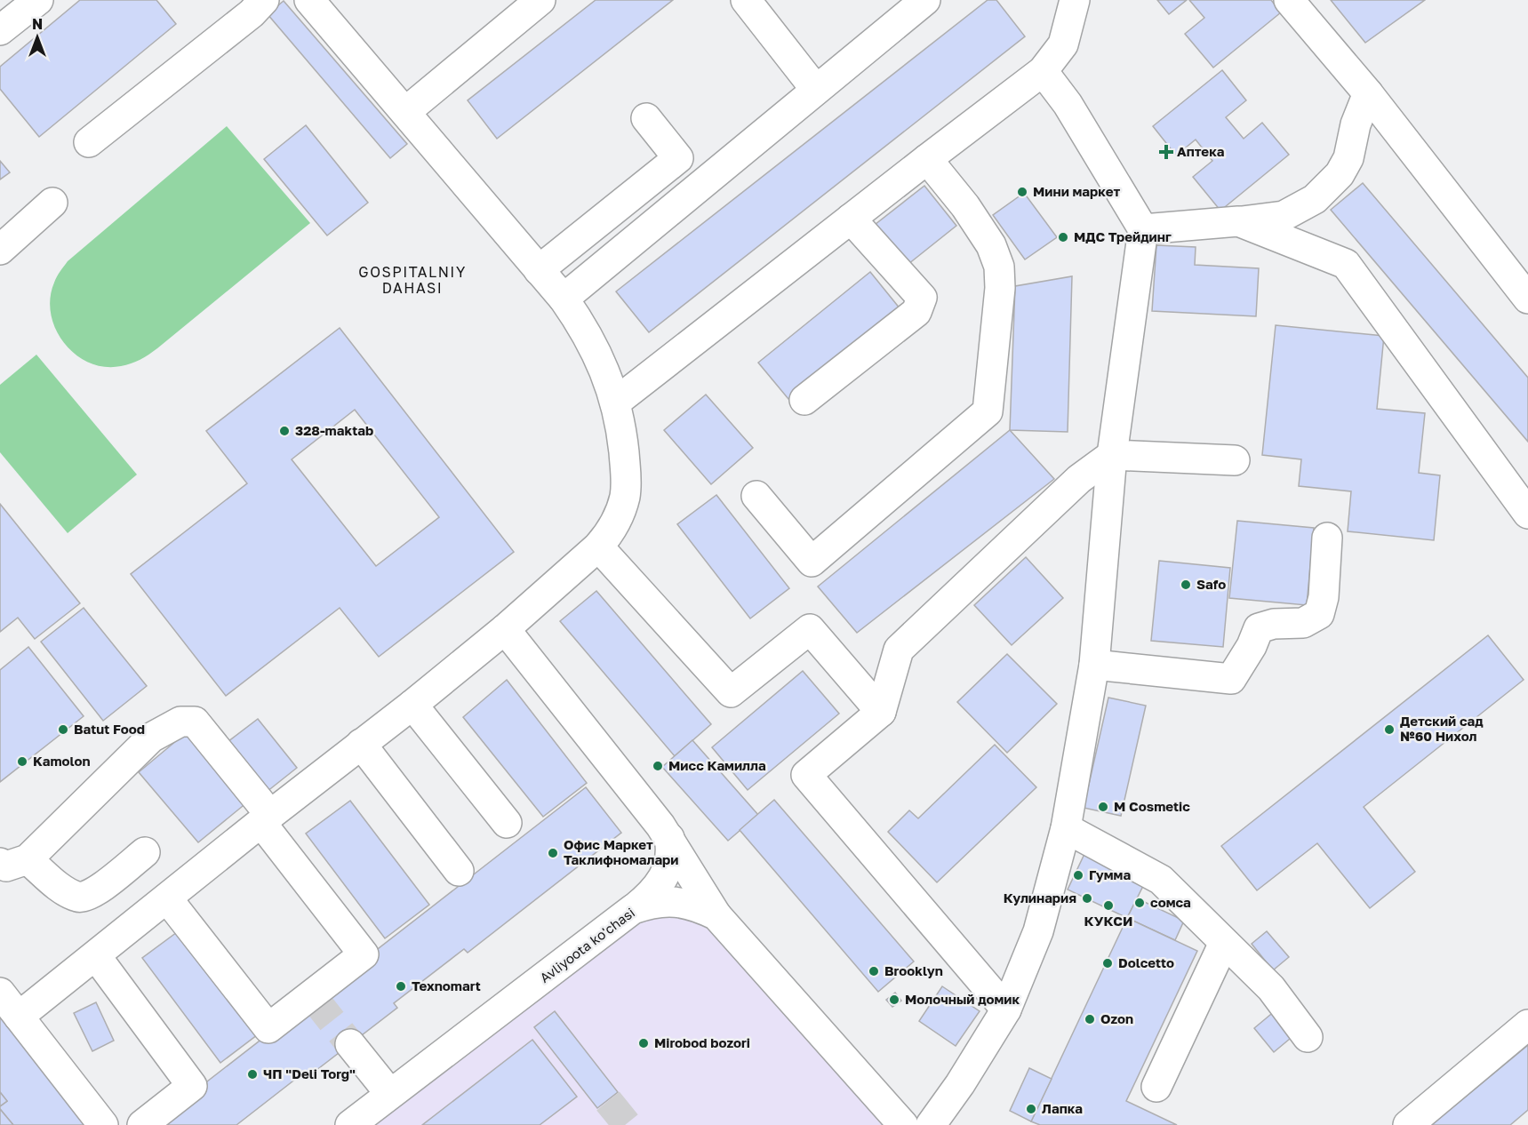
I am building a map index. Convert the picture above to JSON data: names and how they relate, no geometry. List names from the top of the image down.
{
  "streets": {
    "street": ["Avliyoota ko'chasi"]
  },
  "districts": ["GOSPITALNIY DAHASI"],
  "places": {
    "health": ["Аптека"],
    "other": [
      "Мини маркет",
      "МДС Трейдинг",
      "328-maktab",
      "Safo",
      "Batut Food",
      "Детский сад №60 Нихол",
      "Kamolon",
      "Мисс Камилла",
      "M Cosmetic",
      "Офис Маркет Таклифномалари",
      "Гумма",
      "Кулинария",
      "сомса",
      "КУКСИ",
      "Dolcetto",
      "Brooklyn",
      "Texnomart",
      "Молочный домик",
      "Ozon",
      "Mirobod bozori",
      "ЧП \"Deli Torg\"",
      "Лапка"
    ]
  },
  "north": "top"
}
